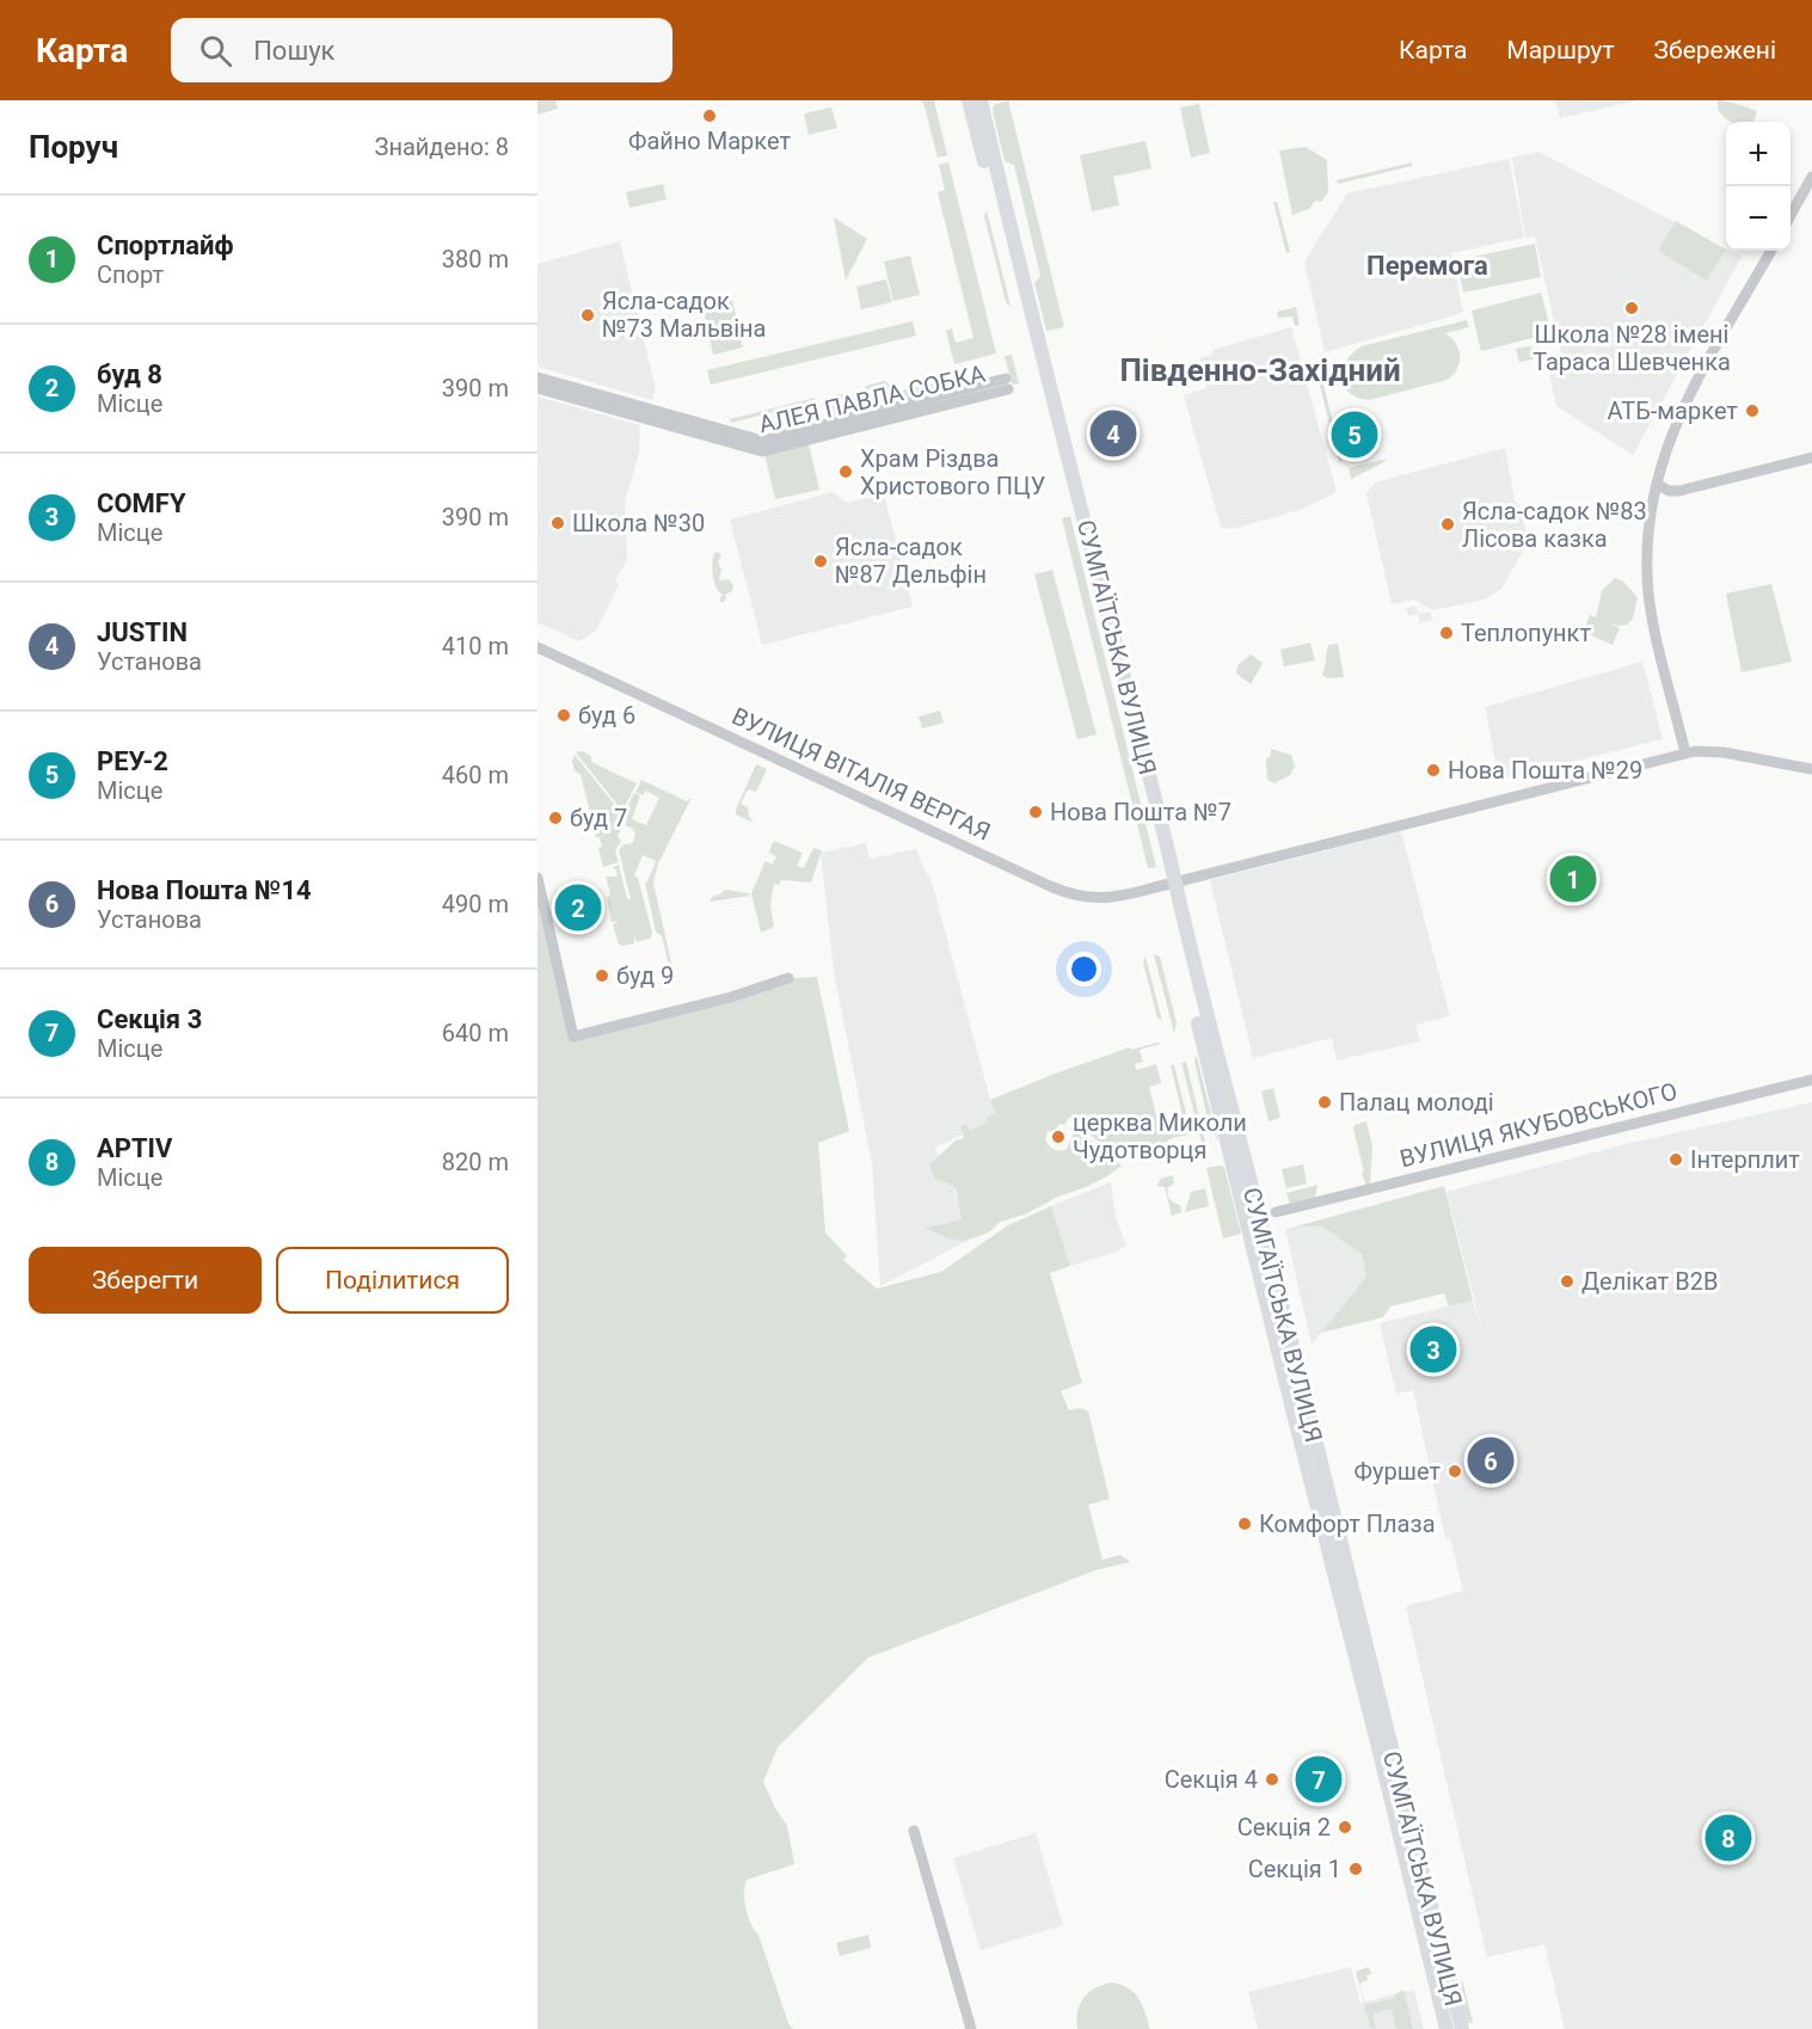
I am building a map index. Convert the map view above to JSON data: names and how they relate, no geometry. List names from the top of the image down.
{
  "streets": {
    "main road": ["СУМГАЇТСЬКА ВУЛИЦЯ"],
    "street": ["АЛЕЯ ПАВЛА СОБКА", "ВУЛИЦЯ ВІТАЛІЯ ВЕРГАЯ", "ВУЛИЦЯ ЯКУБОВСЬКОГО"]
  },
  "crossings": [
    ["СУМГАЇТСЬКА ВУЛИЦЯ", "ВУЛИЦЯ ВІТАЛІЯ ВЕРГАЯ"]
  ],
  "districts": ["Перемога", "Південно-Західний"],
  "places": [
    "Файно Маркет",
    "Школа №28 імені Тараса Шевченка",
    "Ясла-садок №73 Мальвіна",
    "АТБ-маркет",
    "Храм Різдва Христового ПЦУ",
    "Школа №30",
    "Ясла-садок №83 Лісова казка",
    "Ясла-садок №87 Дельфін",
    "Теплопункт",
    "буд 6",
    "Нова Пошта №29",
    "Нова Пошта №7",
    "буд 7",
    "буд 9",
    "Палац молоді",
    "церква Миколи Чудотворця",
    "Інтерплит",
    "Делікат B2B",
    "Фуршет",
    "Комфорт Плаза",
    "Секція 4",
    "Секція 2",
    "Секція 1"
  ],
  "page": {
    "header": "Карта",
    "search": "Пошук",
    "nav": ["Карта", "Маршрут", "Збережені"],
    "heading": ["Поруч", "Знайдено: 8"],
    "map_buttons": ["+", "−"],
    "list": [
      {
        "mark": "1",
        "name": "Спортлайф",
        "note": "Спорт",
        "value": "380 m"
      },
      {
        "mark": "2",
        "name": "буд 8",
        "note": "Місце",
        "value": "390 m"
      },
      {
        "mark": "3",
        "name": "COMFY",
        "note": "Місце",
        "value": "390 m"
      },
      {
        "mark": "4",
        "name": "JUSTIN",
        "note": "Установа",
        "value": "410 m"
      },
      {
        "mark": "5",
        "name": "РЕУ-2",
        "note": "Місце",
        "value": "460 m"
      },
      {
        "mark": "6",
        "name": "Нова Пошта №14",
        "note": "Установа",
        "value": "490 m"
      },
      {
        "mark": "7",
        "name": "Секція 3",
        "note": "Місце",
        "value": "640 m"
      },
      {
        "mark": "8",
        "name": "APTIV",
        "note": "Місце",
        "value": "820 m"
      }
    ],
    "pins": [
      "4",
      "5",
      "1",
      "2",
      "3",
      "6",
      "7",
      "8"
    ],
    "buttons": ["Зберегти", "Поділитися"]
  }
}
